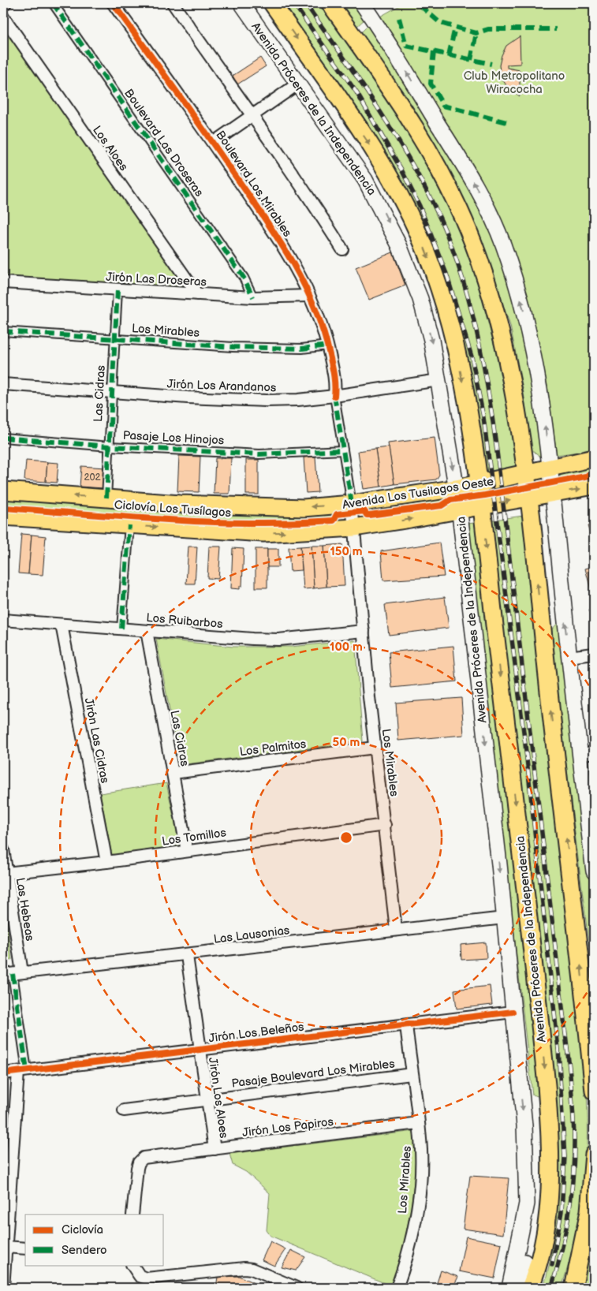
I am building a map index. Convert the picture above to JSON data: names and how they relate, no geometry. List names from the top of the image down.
{
  "streets": {
    "main road": ["Avenida Próceres de la Independencia", "Avenida Los Tusilagos Oeste"],
    "street": [
      "Boulevard Las Droseras",
      "Los Aloes",
      "Boulevard Los Mirables",
      "Jirón Las Droseras",
      "Los Mirables",
      "Jirón Los Arandanos",
      "Las Cidras",
      "Pasaje Los Hinojos",
      "Los Ruibarbos",
      "Jirón Las Cidras",
      "Los Palmitos",
      "Los Tomillos",
      "Las Hebeas",
      "Las Lausonias",
      "Jirón Los Beleños",
      "Pasaje Boulevard Los Mirables",
      "Jirón Los Aloes",
      "Jirón Los Papiros"
    ],
    "cycle path": ["Ciclovía Los Tusílagos"]
  },
  "crossings": [
    ["Avenida Próceres de la Independencia", "Jirón Los Arandanos"],
    ["Avenida Próceres de la Independencia", "Avenida Los Tusilagos Oeste"],
    ["Avenida Próceres de la Independencia", "Las Lausonias"],
    ["Avenida Próceres de la Independencia", "Jirón Los Beleños"],
    ["Boulevard Las Droseras", "Jirón Las Droseras"],
    ["Los Aloes", "Jirón Las Droseras"],
    ["Boulevard Los Mirables", "Jirón Las Droseras"],
    ["Boulevard Los Mirables", "Los Mirables"],
    ["Boulevard Los Mirables", "Jirón Los Arandanos"],
    ["Jirón Las Droseras", "Las Cidras"],
    ["Los Mirables", "Las Cidras"],
    ["Los Mirables", "Avenida Los Tusilagos Oeste"],
    ["Los Mirables", "Los Ruibarbos"],
    ["Los Mirables", "Los Palmitos"],
    ["Los Mirables", "Los Tomillos"],
    ["Los Mirables", "Las Lausonias"],
    ["Los Mirables", "Jirón Los Beleños"],
    ["Los Mirables", "Pasaje Boulevard Los Mirables"],
    ["Los Mirables", "Jirón Los Papiros"],
    ["Jirón Los Arandanos", "Las Cidras"],
    ["Las Cidras", "Pasaje Los Hinojos"],
    ["Las Cidras", "Avenida Los Tusilagos Oeste"],
    ["Las Cidras", "Los Ruibarbos"],
    ["Las Cidras", "Los Palmitos"],
    ["Las Cidras", "Los Tomillos"],
    ["Los Ruibarbos", "Jirón Las Cidras"],
    ["Jirón Las Cidras", "Los Tomillos"],
    ["Los Tomillos", "Las Hebeas"],
    ["Las Hebeas", "Las Lausonias"],
    ["Las Lausonias", "Jirón Los Aloes"],
    ["Jirón Los Beleños", "Jirón Los Aloes"],
    ["Pasaje Boulevard Los Mirables", "Jirón Los Aloes"],
    ["Jirón Los Aloes", "Jirón Los Papiros"]
  ],
  "parks": ["Club Metropolitano Wiracocha"],
  "house_numbers": ["202"],
  "legend": ["Ciclovía", "Sendero"],
  "rings": ["150 m", "100 m", "50 m"]
}
